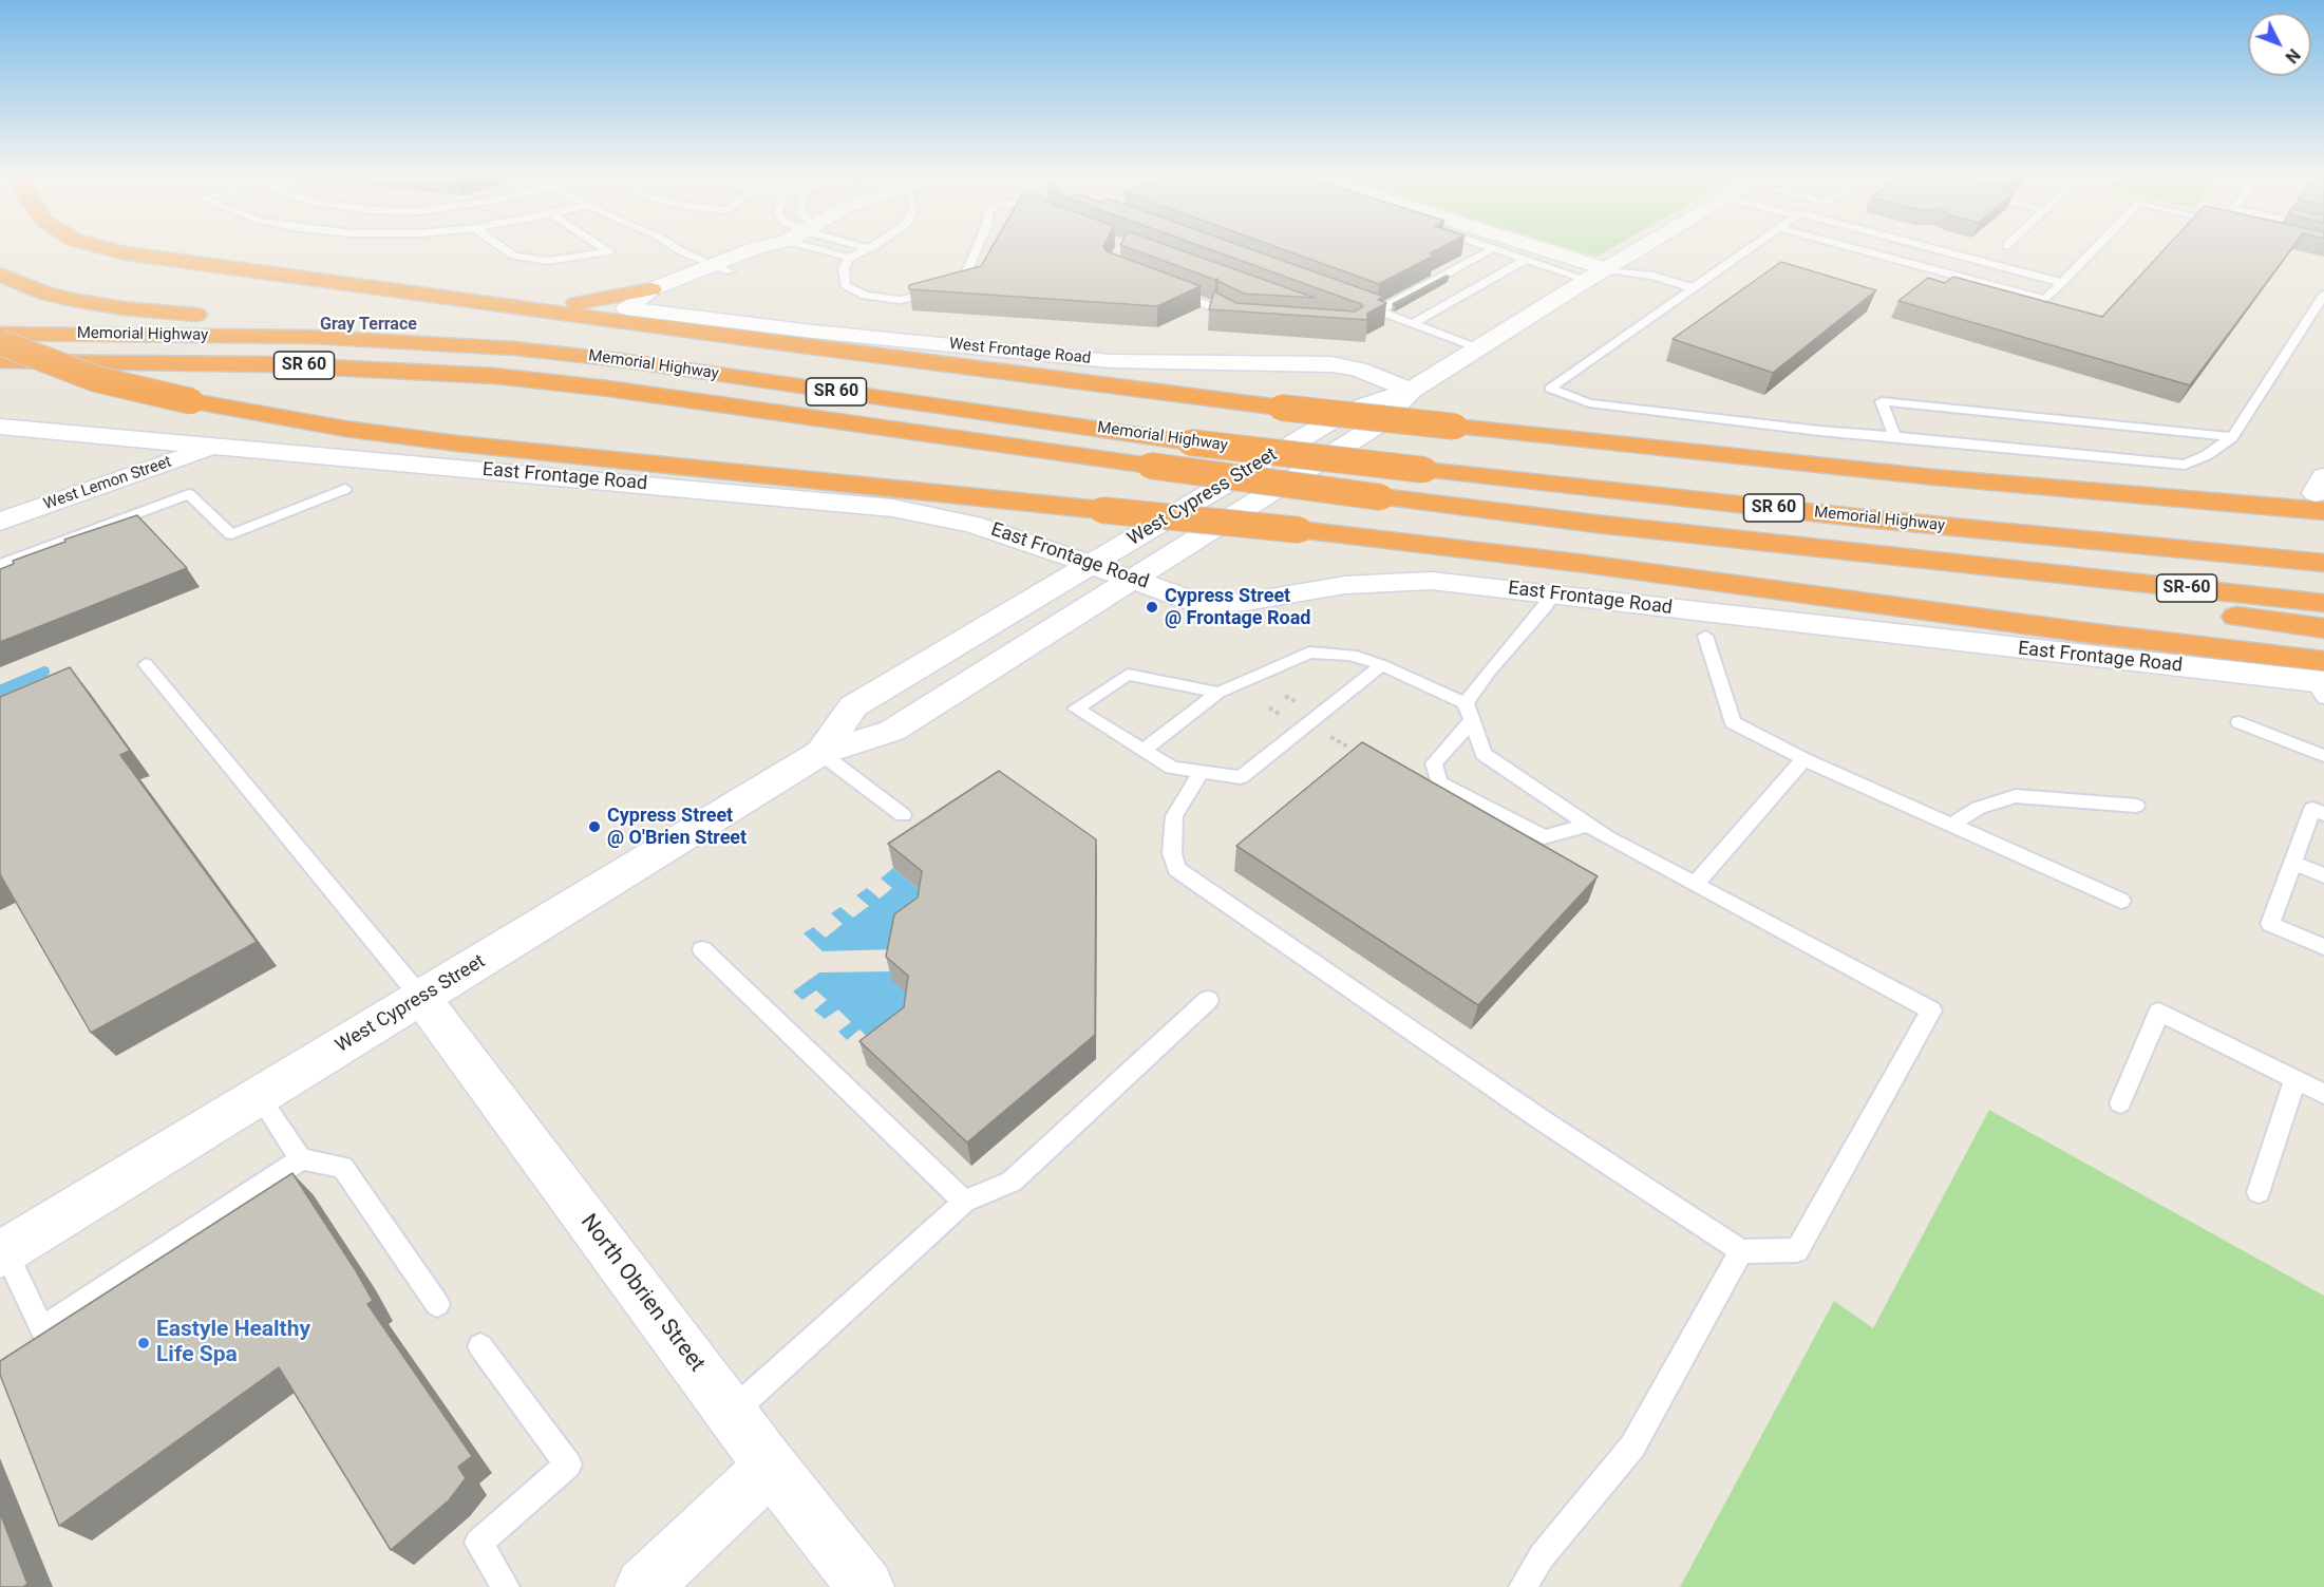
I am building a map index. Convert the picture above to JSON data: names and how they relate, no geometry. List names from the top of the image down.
{
  "streets": {
    "highway": ["Memorial Highway", "SR 60", "SR-60"],
    "street": [
      "West Frontage Road",
      "East Frontage Road",
      "West Lemon Street",
      "West Cypress Street",
      "North Obrien Street"
    ]
  },
  "crossings": [
    ["West Frontage Road", "West Cypress Street"],
    ["East Frontage Road", "West Lemon Street"],
    ["East Frontage Road", "West Cypress Street"],
    ["West Cypress Street", "North Obrien Street"]
  ],
  "districts": ["Gray Terrace"],
  "places": ["Cypress Street @ Frontage Road", "Cypress Street @ O'Brien Street", "Eastyle Healthy Life Spa"],
  "north": "bottom right"
}
